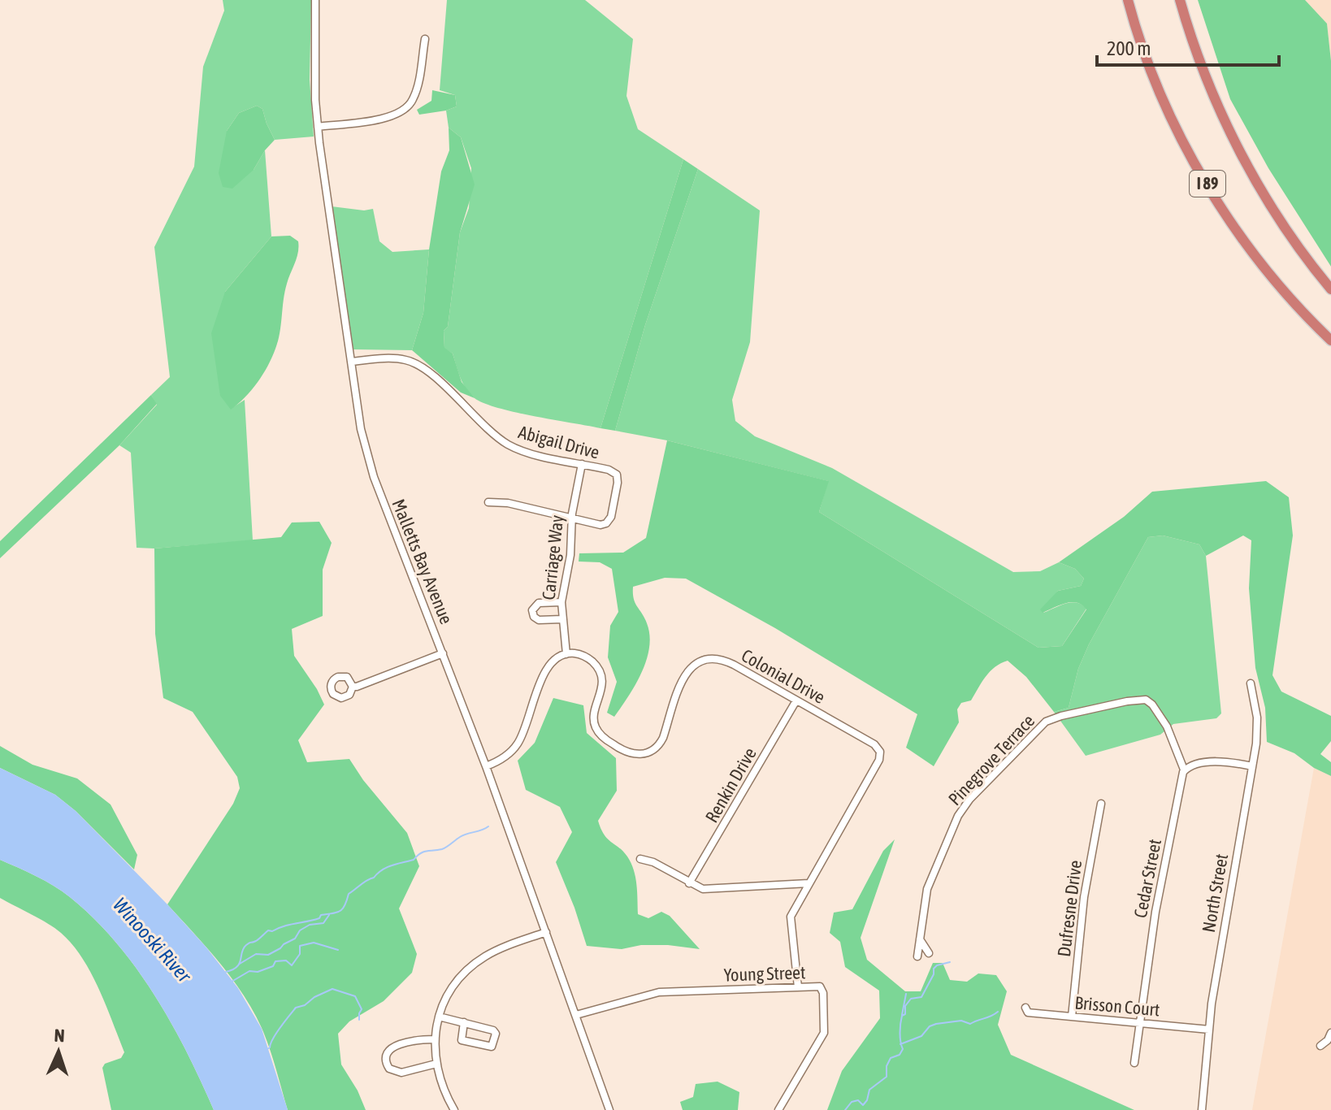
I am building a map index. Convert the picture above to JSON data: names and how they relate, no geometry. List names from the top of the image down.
{
  "streets": {
    "highway": ["I 89"],
    "street": [
      "Abigail Drive",
      "Carriage Way",
      "Malletts Bay Avenue",
      "Colonial Drive",
      "Pinegrove Terrace",
      "Renkin Drive",
      "Cedar Street",
      "North Street",
      "Dufresne Drive",
      "Young Street",
      "Brisson Court"
    ]
  },
  "crossings": [
    ["Abigail Drive", "Carriage Way"],
    ["Abigail Drive", "Malletts Bay Avenue"],
    ["Carriage Way", "Colonial Drive"],
    ["Malletts Bay Avenue", "Young Street"],
    ["Colonial Drive", "Renkin Drive"],
    ["Colonial Drive", "Young Street"],
    ["Pinegrove Terrace", "Cedar Street"],
    ["Cedar Street", "Brisson Court"],
    ["North Street", "Brisson Court"],
    ["Dufresne Drive", "Brisson Court"]
  ],
  "water": ["Winooski River"],
  "scale_bar": "200 m",
  "north": "top"
}
